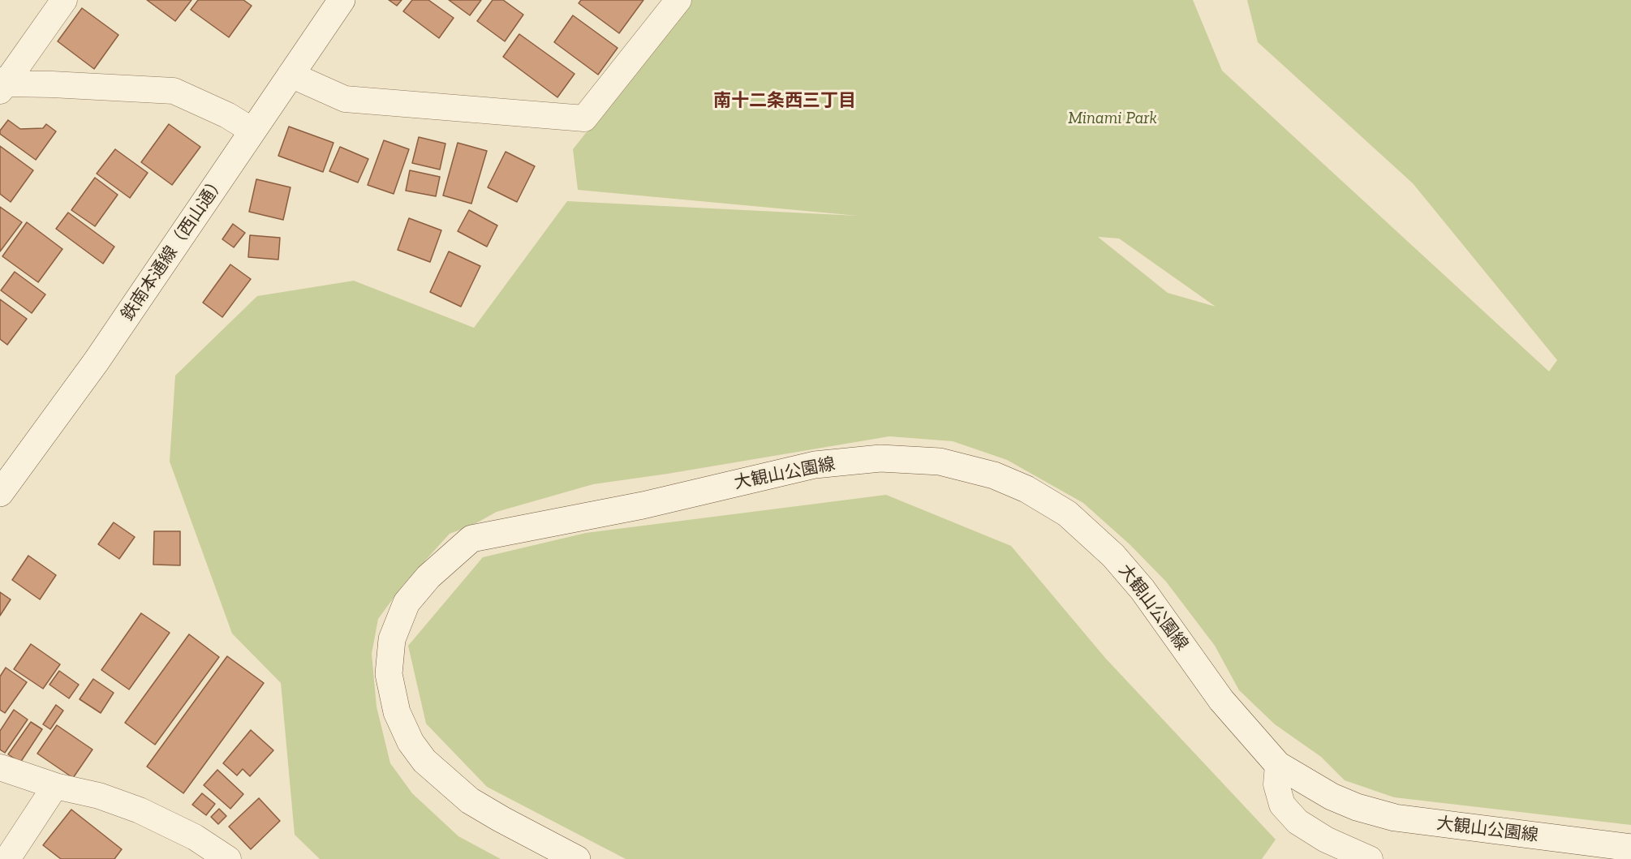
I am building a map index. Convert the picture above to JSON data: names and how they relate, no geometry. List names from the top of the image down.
{
  "streets": {
    "main road": ["鉄南本通線（西山通）", "大観山公園線"]
  },
  "districts": ["南十二条西三丁目"],
  "parks": ["Minami Park"]
}
